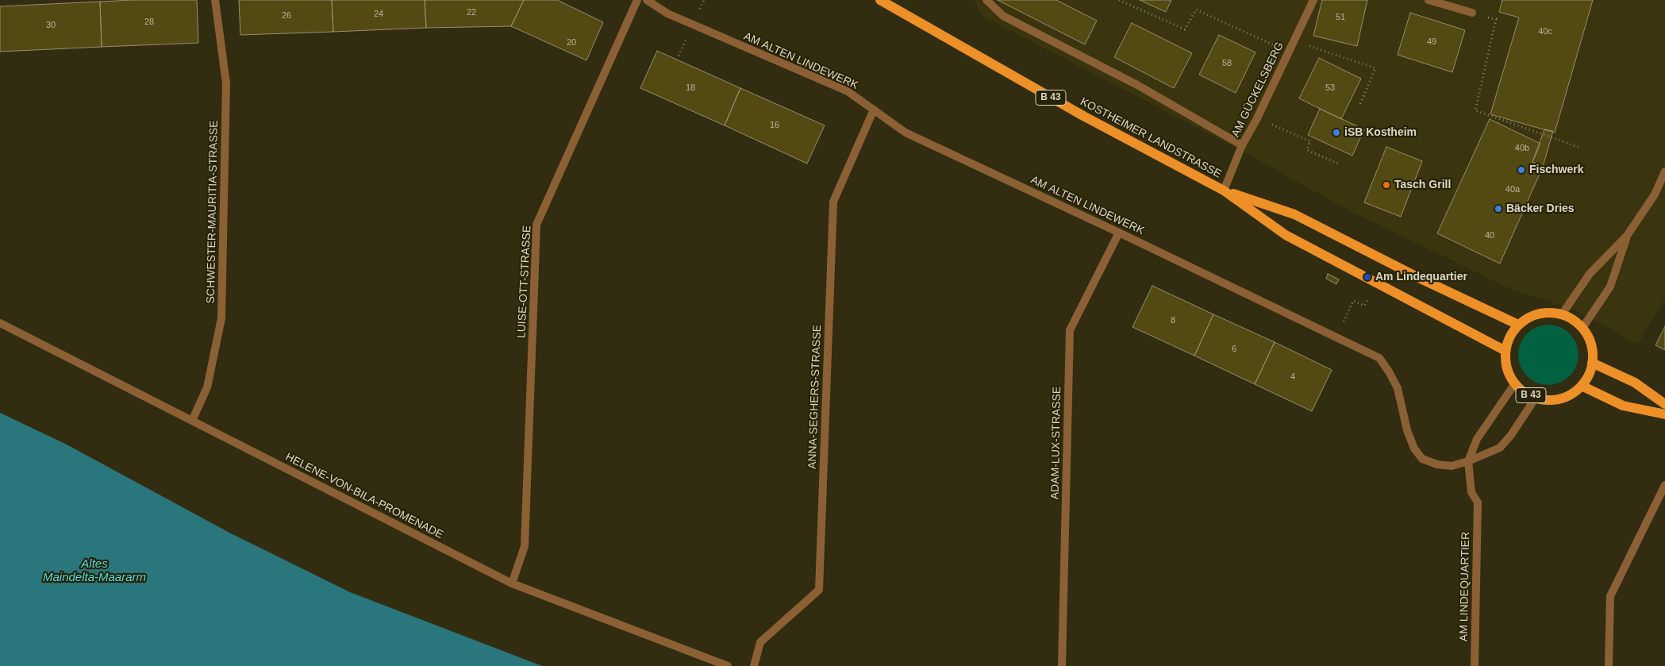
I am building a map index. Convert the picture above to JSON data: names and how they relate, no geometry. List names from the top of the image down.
{
  "streets": {
    "main road": ["B 43", "KOSTHEIMER LANDSTRASSE"],
    "street": [
      "AM ALTEN LINDEWERK",
      "AM GÜCKELSBERG",
      "SCHWESTER-MAURITIA-STRASSE",
      "LUISE-OTT-STRASSE",
      "ANNA-SEGHERS-STRASSE",
      "ADAM-LUX-STRASSE",
      "HELENE-VON-BILA-PROMENADE",
      "AM LINDEQUARTIER"
    ]
  },
  "crossings": [
    ["AM ALTEN LINDEWERK", "ANNA-SEGHERS-STRASSE"],
    ["AM ALTEN LINDEWERK", "ADAM-LUX-STRASSE"],
    ["AM ALTEN LINDEWERK", "AM LINDEQUARTIER"],
    ["AM GÜCKELSBERG", "KOSTHEIMER LANDSTRASSE"],
    ["B 43", "KOSTHEIMER LANDSTRASSE"],
    ["SCHWESTER-MAURITIA-STRASSE", "HELENE-VON-BILA-PROMENADE"],
    ["LUISE-OTT-STRASSE", "HELENE-VON-BILA-PROMENADE"]
  ],
  "water": ["Altes Maindelta-Maararm"],
  "places": [
    "iSB Kostheim",
    "Fischwerk",
    "Tasch Grill",
    "Bäcker Dries",
    "Am Lindequartier"
  ],
  "house_numbers": [
    "22",
    "24",
    "26",
    "51",
    "28",
    "30",
    "40c",
    "49",
    "20",
    "58",
    "18",
    "53",
    "16",
    "40b",
    "40a",
    "40",
    "8",
    "6",
    "4"
  ]
}
